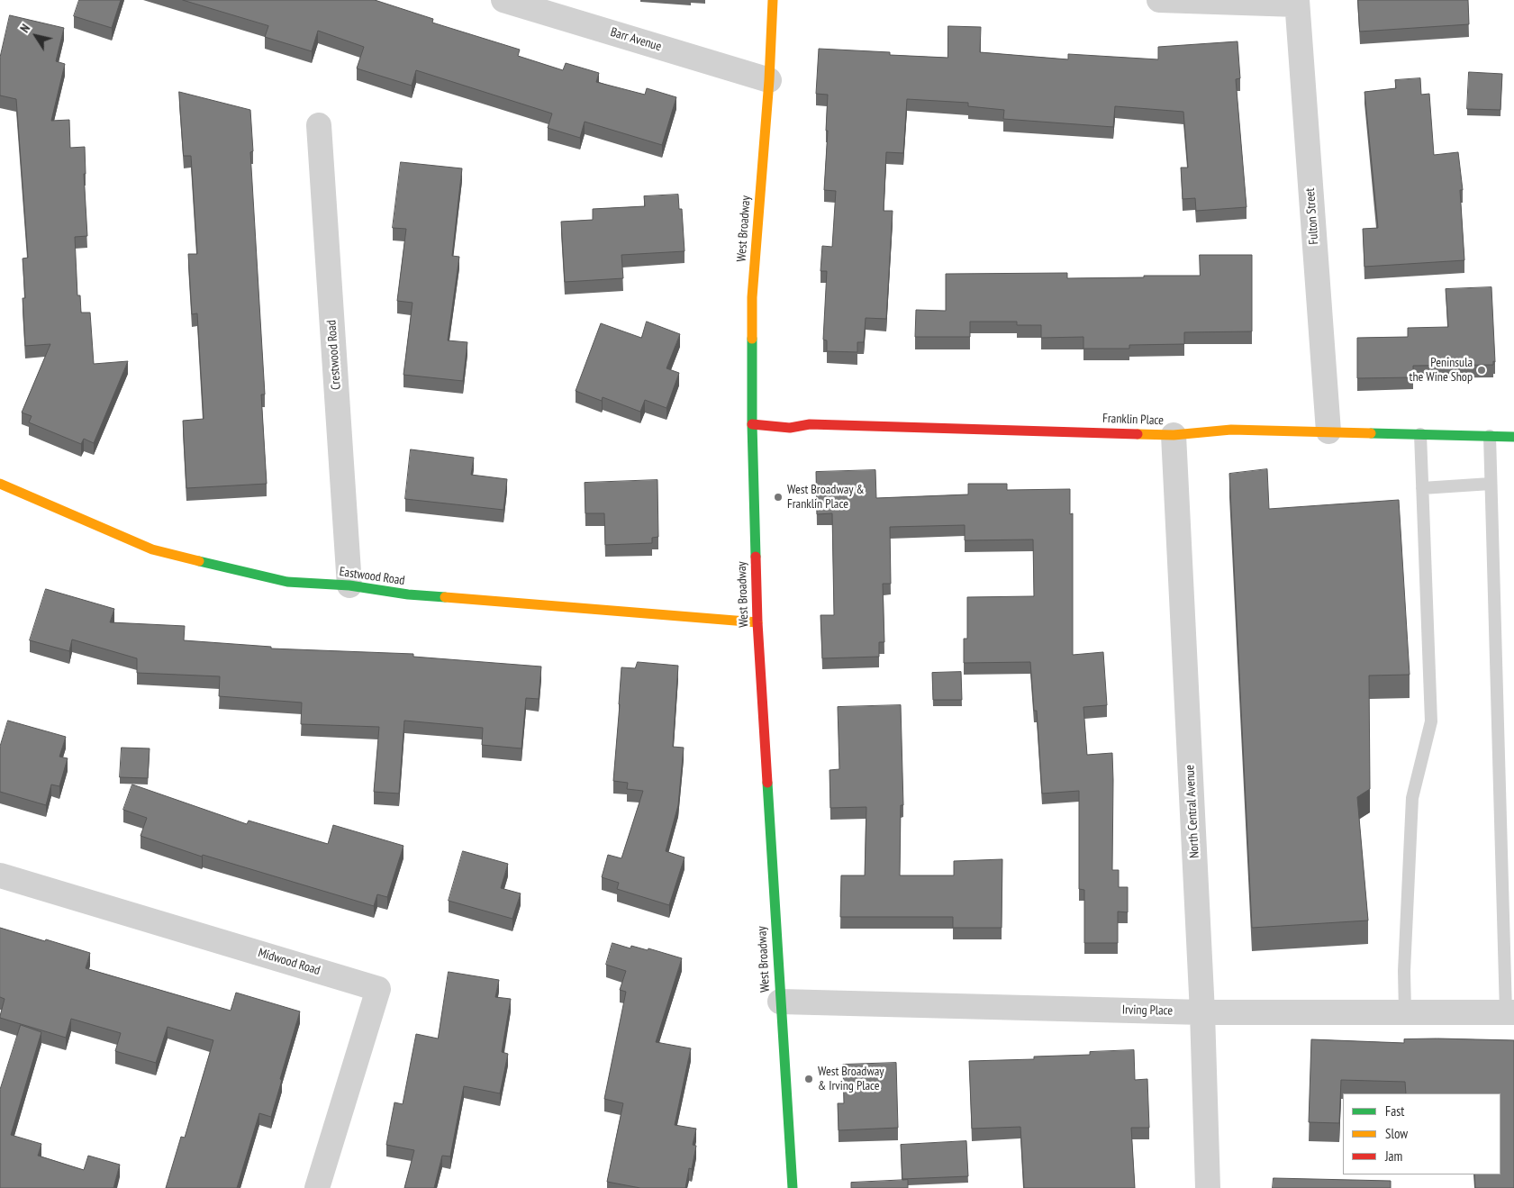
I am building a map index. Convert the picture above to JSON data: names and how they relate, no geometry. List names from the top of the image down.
{
  "streets": {
    "street": [
      "Barr Avenue",
      "Fulton Street",
      "West Broadway",
      "Crestwood Road",
      "Franklin Place",
      "Eastwood Road",
      "North Central Avenue",
      "Midwood Road",
      "Irving Place"
    ]
  },
  "crossings": [
    ["Barr Avenue", "West Broadway"],
    ["Fulton Street", "Franklin Place"],
    ["West Broadway", "Franklin Place"],
    ["West Broadway", "Eastwood Road"],
    ["West Broadway", "Irving Place"],
    ["Crestwood Road", "Eastwood Road"],
    ["Franklin Place", "North Central Avenue"],
    ["North Central Avenue", "Irving Place"]
  ],
  "places": ["Peninsula the Wine Shop", "West Broadway & Franklin Place", "West Broadway & Irving Place"],
  "legend": ["Fast", "Slow", "Jam"],
  "north": "top left"
}
